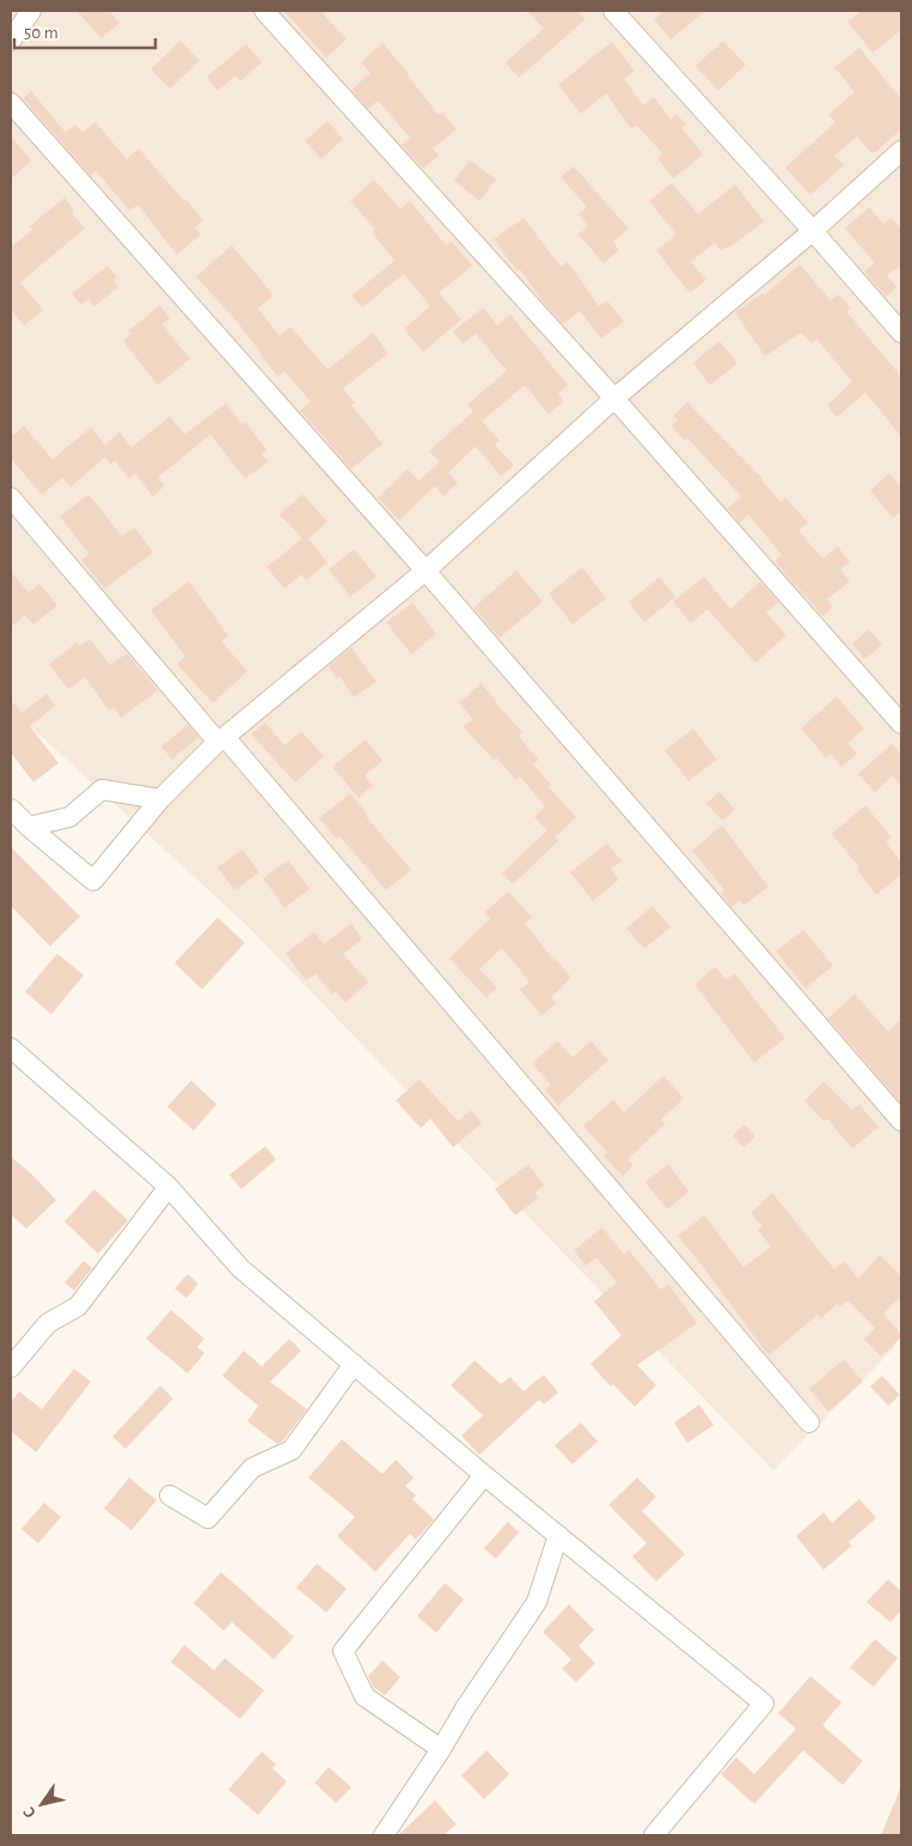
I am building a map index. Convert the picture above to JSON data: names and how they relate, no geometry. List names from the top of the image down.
{
  "scale_bar": "50 m",
  "north": "bottom left"
}
